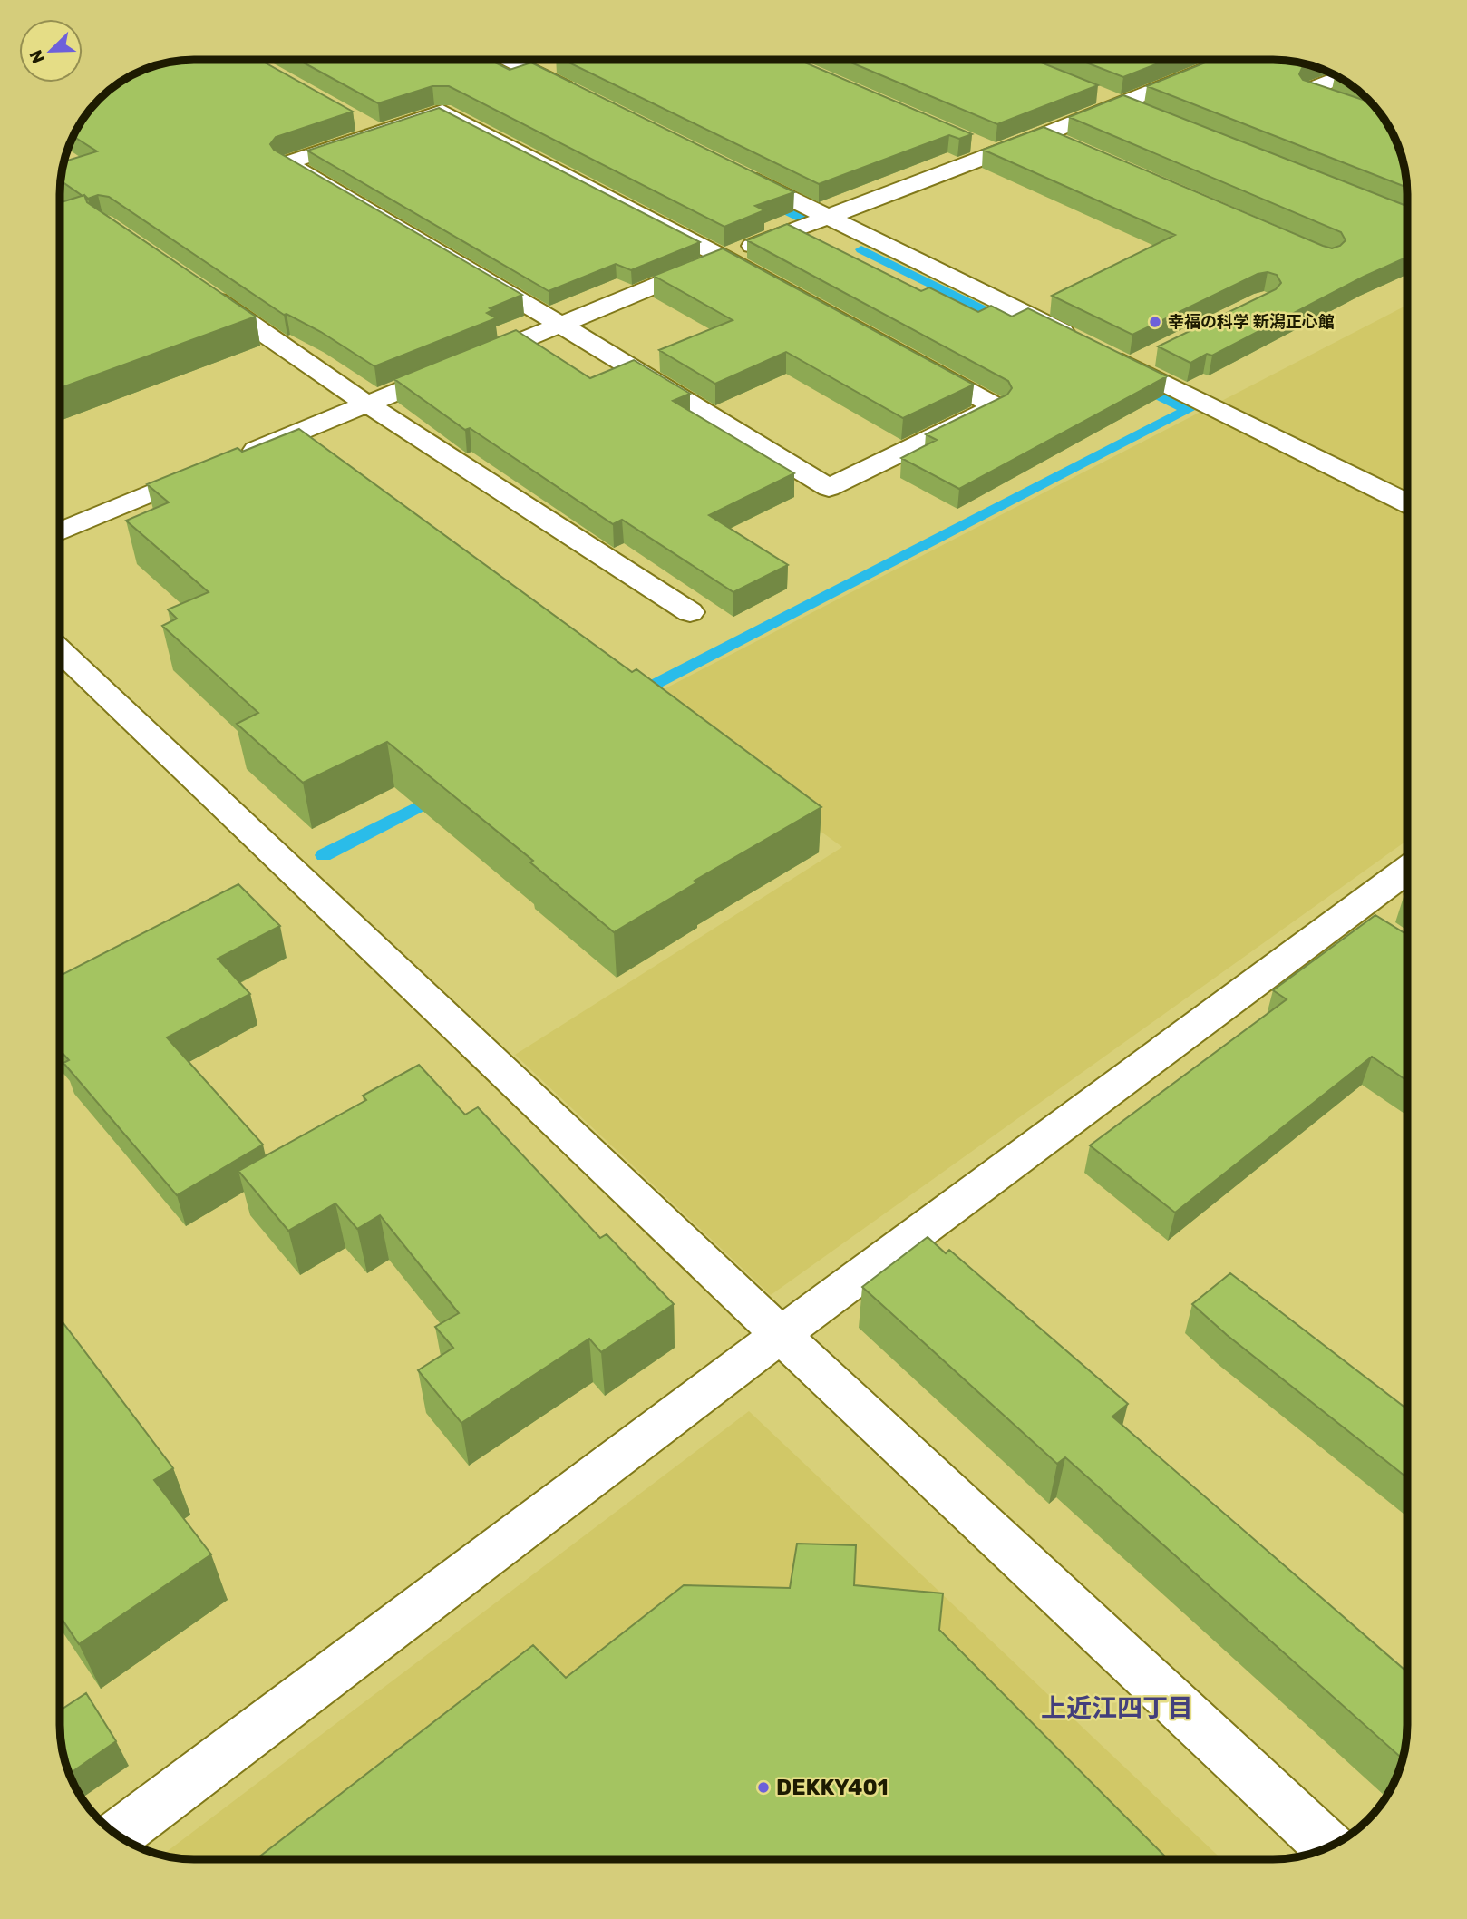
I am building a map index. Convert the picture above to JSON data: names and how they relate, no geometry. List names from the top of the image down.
{
  "districts": ["上近江四丁目"],
  "places": ["幸福の科学 新潟正心館", "DEKKY401"],
  "north": "bottom left"
}
